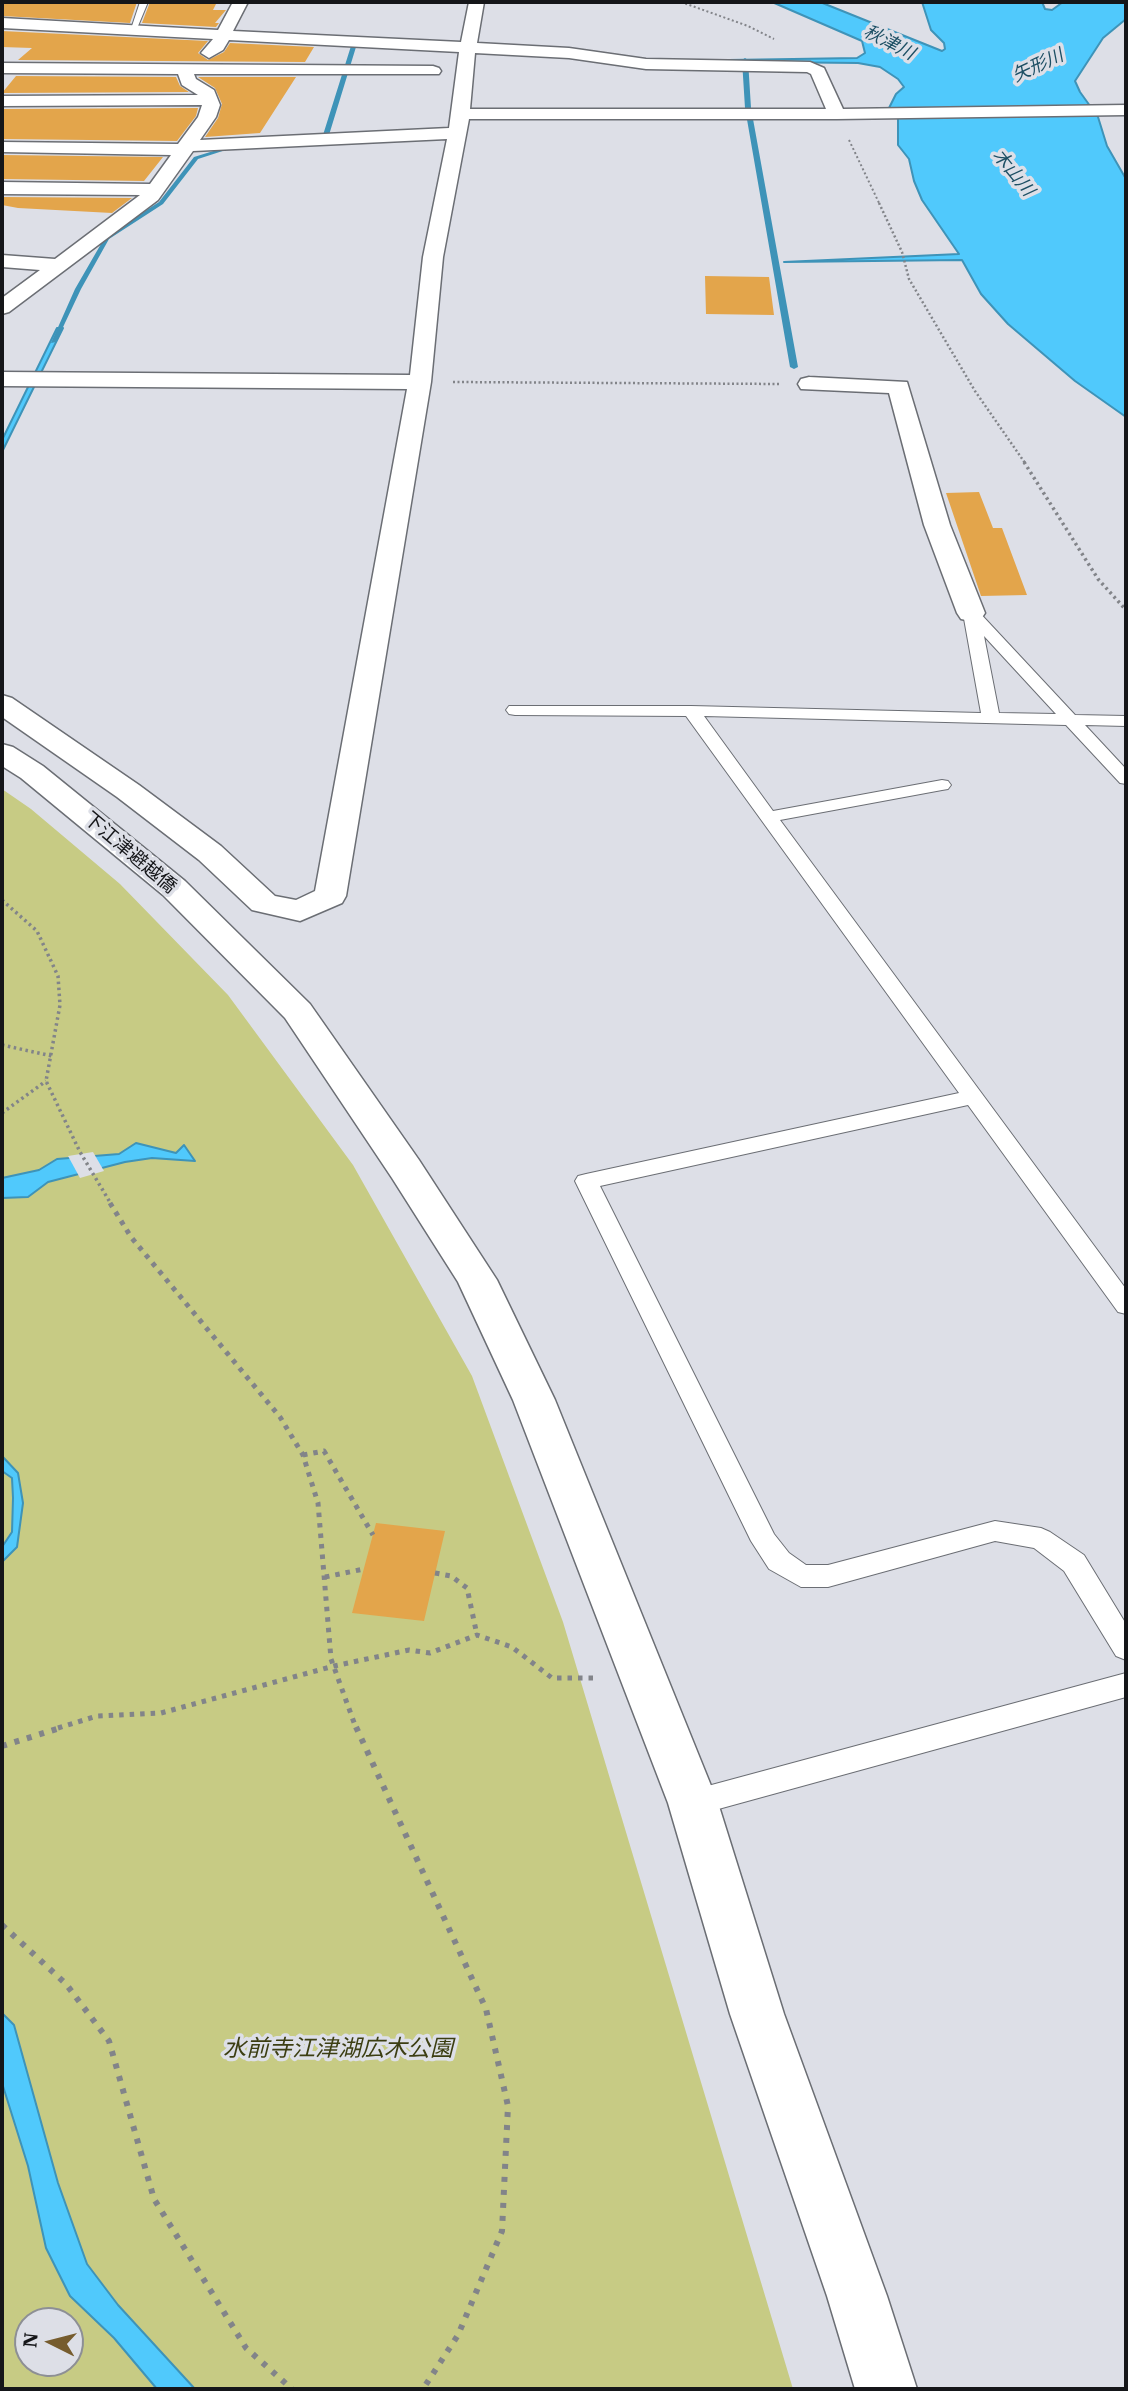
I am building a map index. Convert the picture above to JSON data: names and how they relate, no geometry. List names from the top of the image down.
{
  "streets": {
    "street": ["下江津避越僑"]
  },
  "water": ["秋津川", "矢形川", "木山川"],
  "parks": ["水前寺江津湖広木公園"],
  "north": "left"
}
